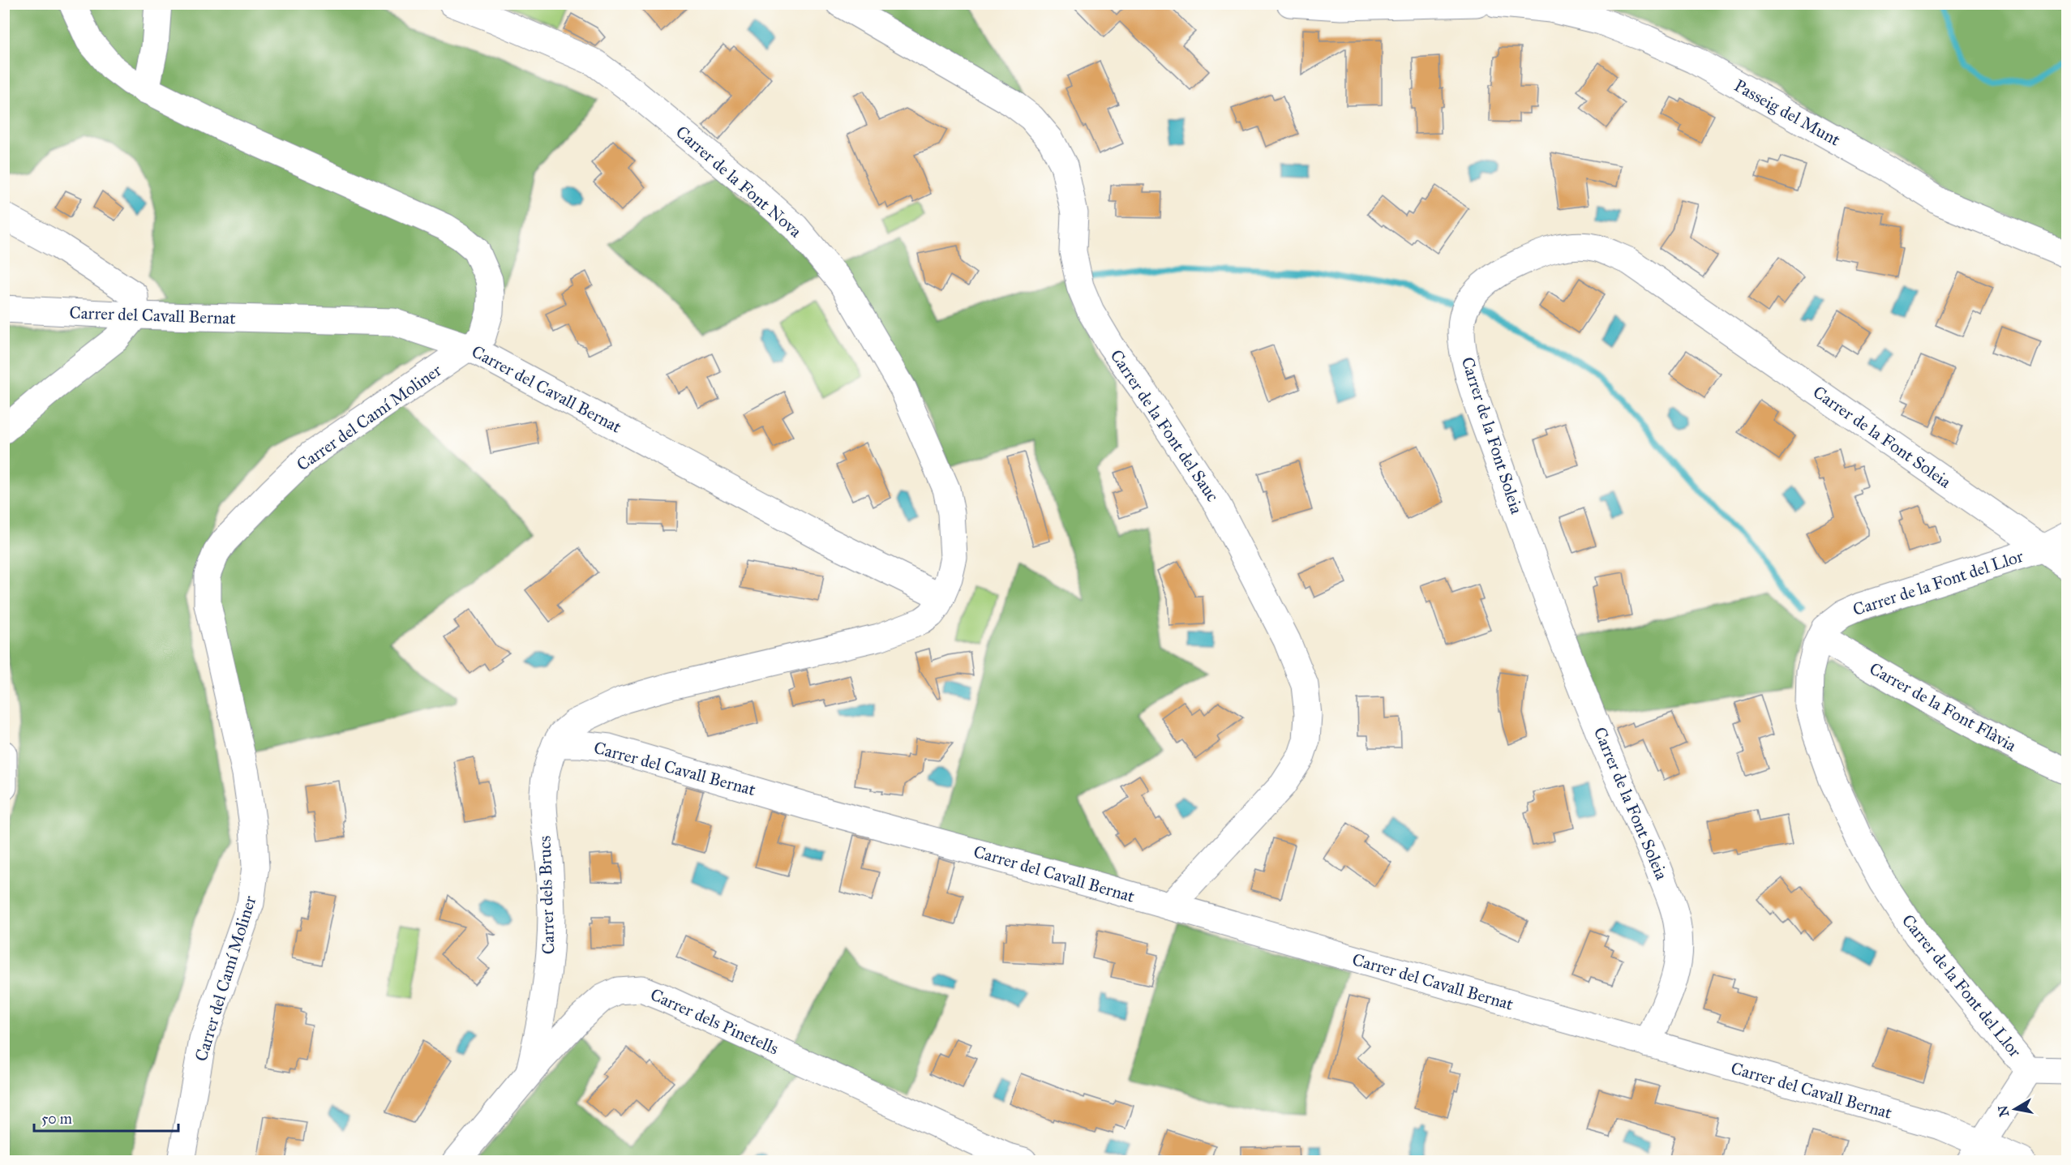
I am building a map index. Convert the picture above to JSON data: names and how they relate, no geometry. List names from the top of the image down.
{
  "streets": {
    "street": [
      "Passeig del Munt",
      "Carrer de la Font Nova",
      "Carrer del Cavall Bernat",
      "Carrer del Camí Moliner",
      "Carrer de la Font del Sauc",
      "Carrer de la Font Soleia",
      "Carrer de la Font del Llor",
      "Carrer de la Font Flàvia",
      "Carrer dels Brucs",
      "Carrer dels Pinetells"
    ]
  },
  "crossings": [
    ["Carrer de la Font Nova", "Carrer del Cavall Bernat"],
    ["Carrer del Cavall Bernat", "Carrer del Camí Moliner"],
    ["Carrer del Cavall Bernat", "Carrer de la Font del Sauc"],
    ["Carrer del Cavall Bernat", "Carrer de la Font Soleia"],
    ["Carrer del Cavall Bernat", "Carrer dels Brucs"],
    ["Carrer de la Font Soleia", "Carrer de la Font del Llor"],
    ["Carrer de la Font del Llor", "Carrer de la Font Flàvia"],
    ["Carrer dels Brucs", "Carrer dels Pinetells"]
  ],
  "scale_bar": "50 m",
  "north": "left"
}
